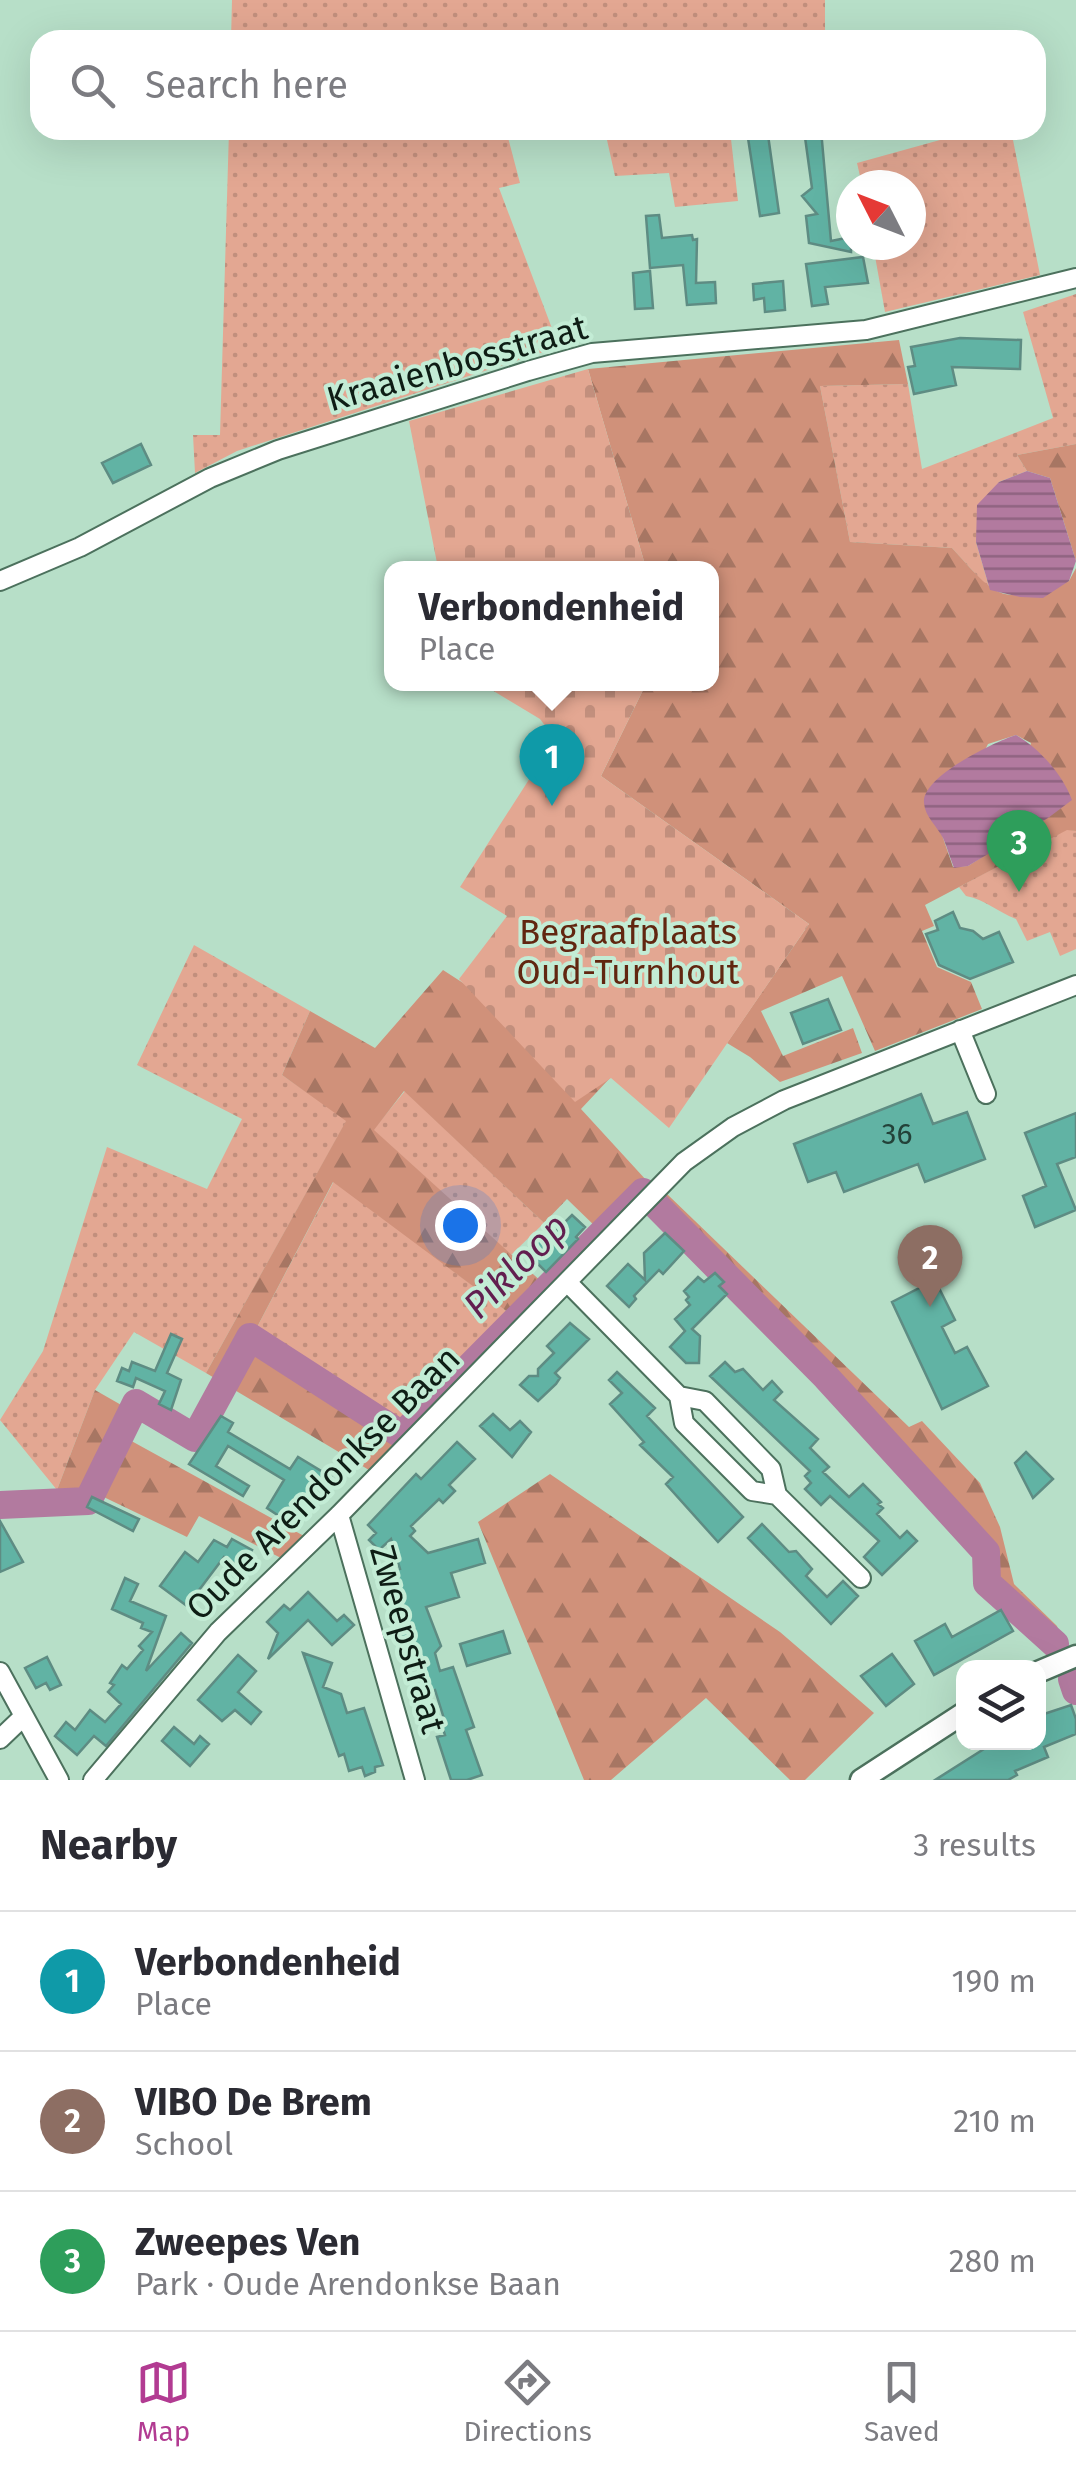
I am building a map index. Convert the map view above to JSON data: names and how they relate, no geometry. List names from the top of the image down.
{
  "streets": {
    "street": ["Kraaienbosstraat", "Oude Arendonkse Baan", "Zweepstraat"]
  },
  "crossings": [
    ["Oude Arendonkse Baan", "Zweepstraat"]
  ],
  "water": ["Pikloop"],
  "parks": ["Begraafplaats Oud-Turnhout"],
  "house_numbers": ["36"],
  "north": "top left",
  "page": {
    "search": "Search here",
    "popup": ["Verbondenheid", "Place"],
    "pins": ["1", "3", "2"],
    "heading": ["Nearby", "3 results"],
    "list": [
      {
        "mark": "1",
        "name": "Verbondenheid",
        "note": "Place",
        "value": "190 m"
      },
      {
        "mark": "2",
        "name": "VIBO De Brem",
        "note": "School",
        "value": "210 m"
      },
      {
        "mark": "3",
        "name": "Zweepes Ven",
        "note": "Park · Oude Arendonkse Baan",
        "value": "280 m"
      }
    ],
    "nav": ["Map", "Directions", "Saved"]
  }
}
